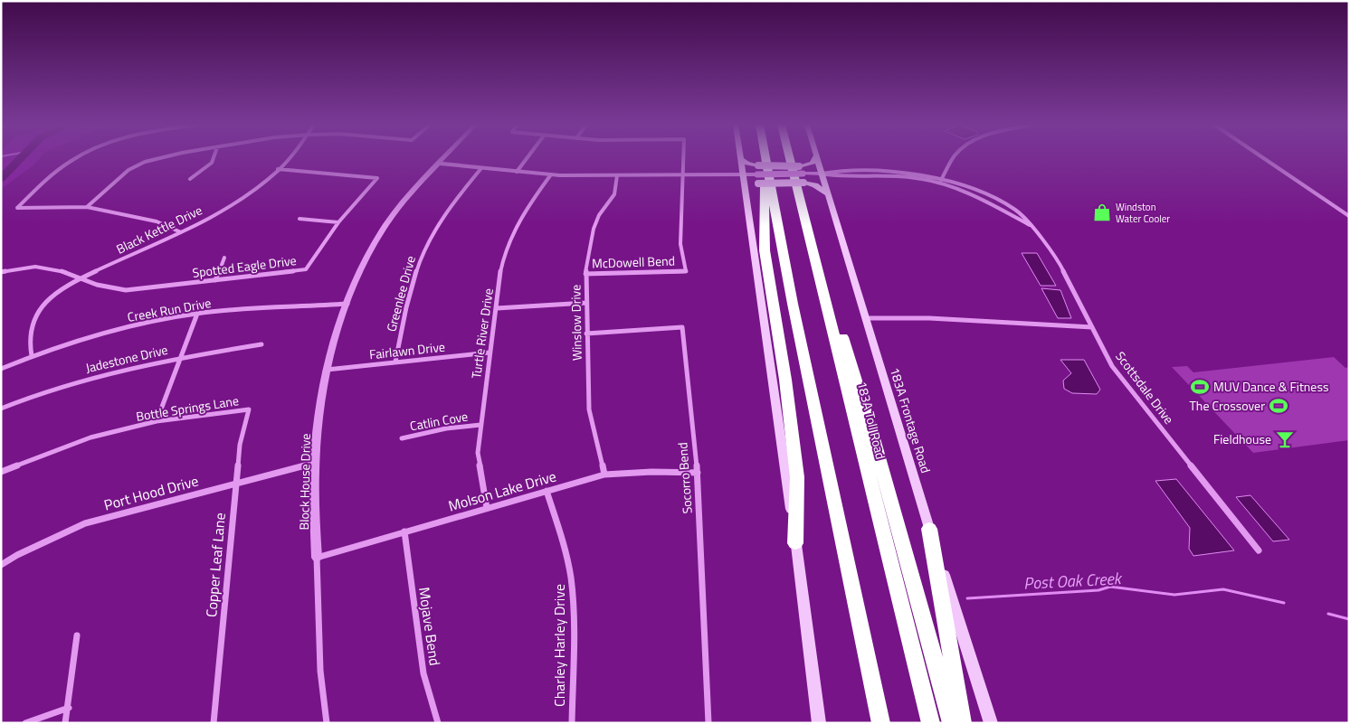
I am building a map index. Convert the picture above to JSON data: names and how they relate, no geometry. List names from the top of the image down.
{
  "streets": {
    "highway": ["183A Toll Road"],
    "main road": ["183A Frontage Road"],
    "street": [
      "Black Kettle Drive",
      "McDowell Bend",
      "Spotted Eagle Drive",
      "Greenlee Drive",
      "Creek Run Drive",
      "Winslow Drive",
      "Turtle River Drive",
      "Fairlawn Drive",
      "Jadestone Drive",
      "Scottsdale Drive",
      "Bottle Springs Lane",
      "Catlin Cove",
      "Socorro Bend",
      "Block House Drive",
      "Molson Lake Drive",
      "Port Hood Drive",
      "Copper Leaf Lane",
      "Mojave Bend",
      "Charley Harley Drive"
    ]
  },
  "crossings": [
    ["Black Kettle Drive", "Spotted Eagle Drive"],
    ["Black Kettle Drive", "Creek Run Drive"],
    ["McDowell Bend", "Winslow Drive"],
    ["McDowell Bend", "Scottsdale Drive"],
    ["Greenlee Drive", "Fairlawn Drive"],
    ["Greenlee Drive", "Scottsdale Drive"],
    ["Creek Run Drive", "Block House Drive"],
    ["Winslow Drive", "Scottsdale Drive"],
    ["Winslow Drive", "Socorro Bend"],
    ["Winslow Drive", "Molson Lake Drive"],
    ["Turtle River Drive", "Fairlawn Drive"],
    ["Turtle River Drive", "Scottsdale Drive"],
    ["Turtle River Drive", "Catlin Cove"],
    ["Turtle River Drive", "Molson Lake Drive"],
    ["Fairlawn Drive", "Block House Drive"],
    ["Scottsdale Drive", "183A Frontage Road"],
    ["Scottsdale Drive", "Block House Drive"],
    ["Bottle Springs Lane", "Copper Leaf Lane"],
    ["Socorro Bend", "Molson Lake Drive"],
    ["Block House Drive", "Molson Lake Drive"],
    ["Block House Drive", "Port Hood Drive"],
    ["Molson Lake Drive", "Mojave Bend"],
    ["Molson Lake Drive", "Charley Harley Drive"],
    ["Port Hood Drive", "Copper Leaf Lane"]
  ],
  "water": ["Post Oak Creek"],
  "places": {
    "shop": ["Windston Water Cooler"],
    "sports": ["MUV Dance & Fitness", "The Crossover"],
    "bar": ["Fieldhouse"]
  }
}
